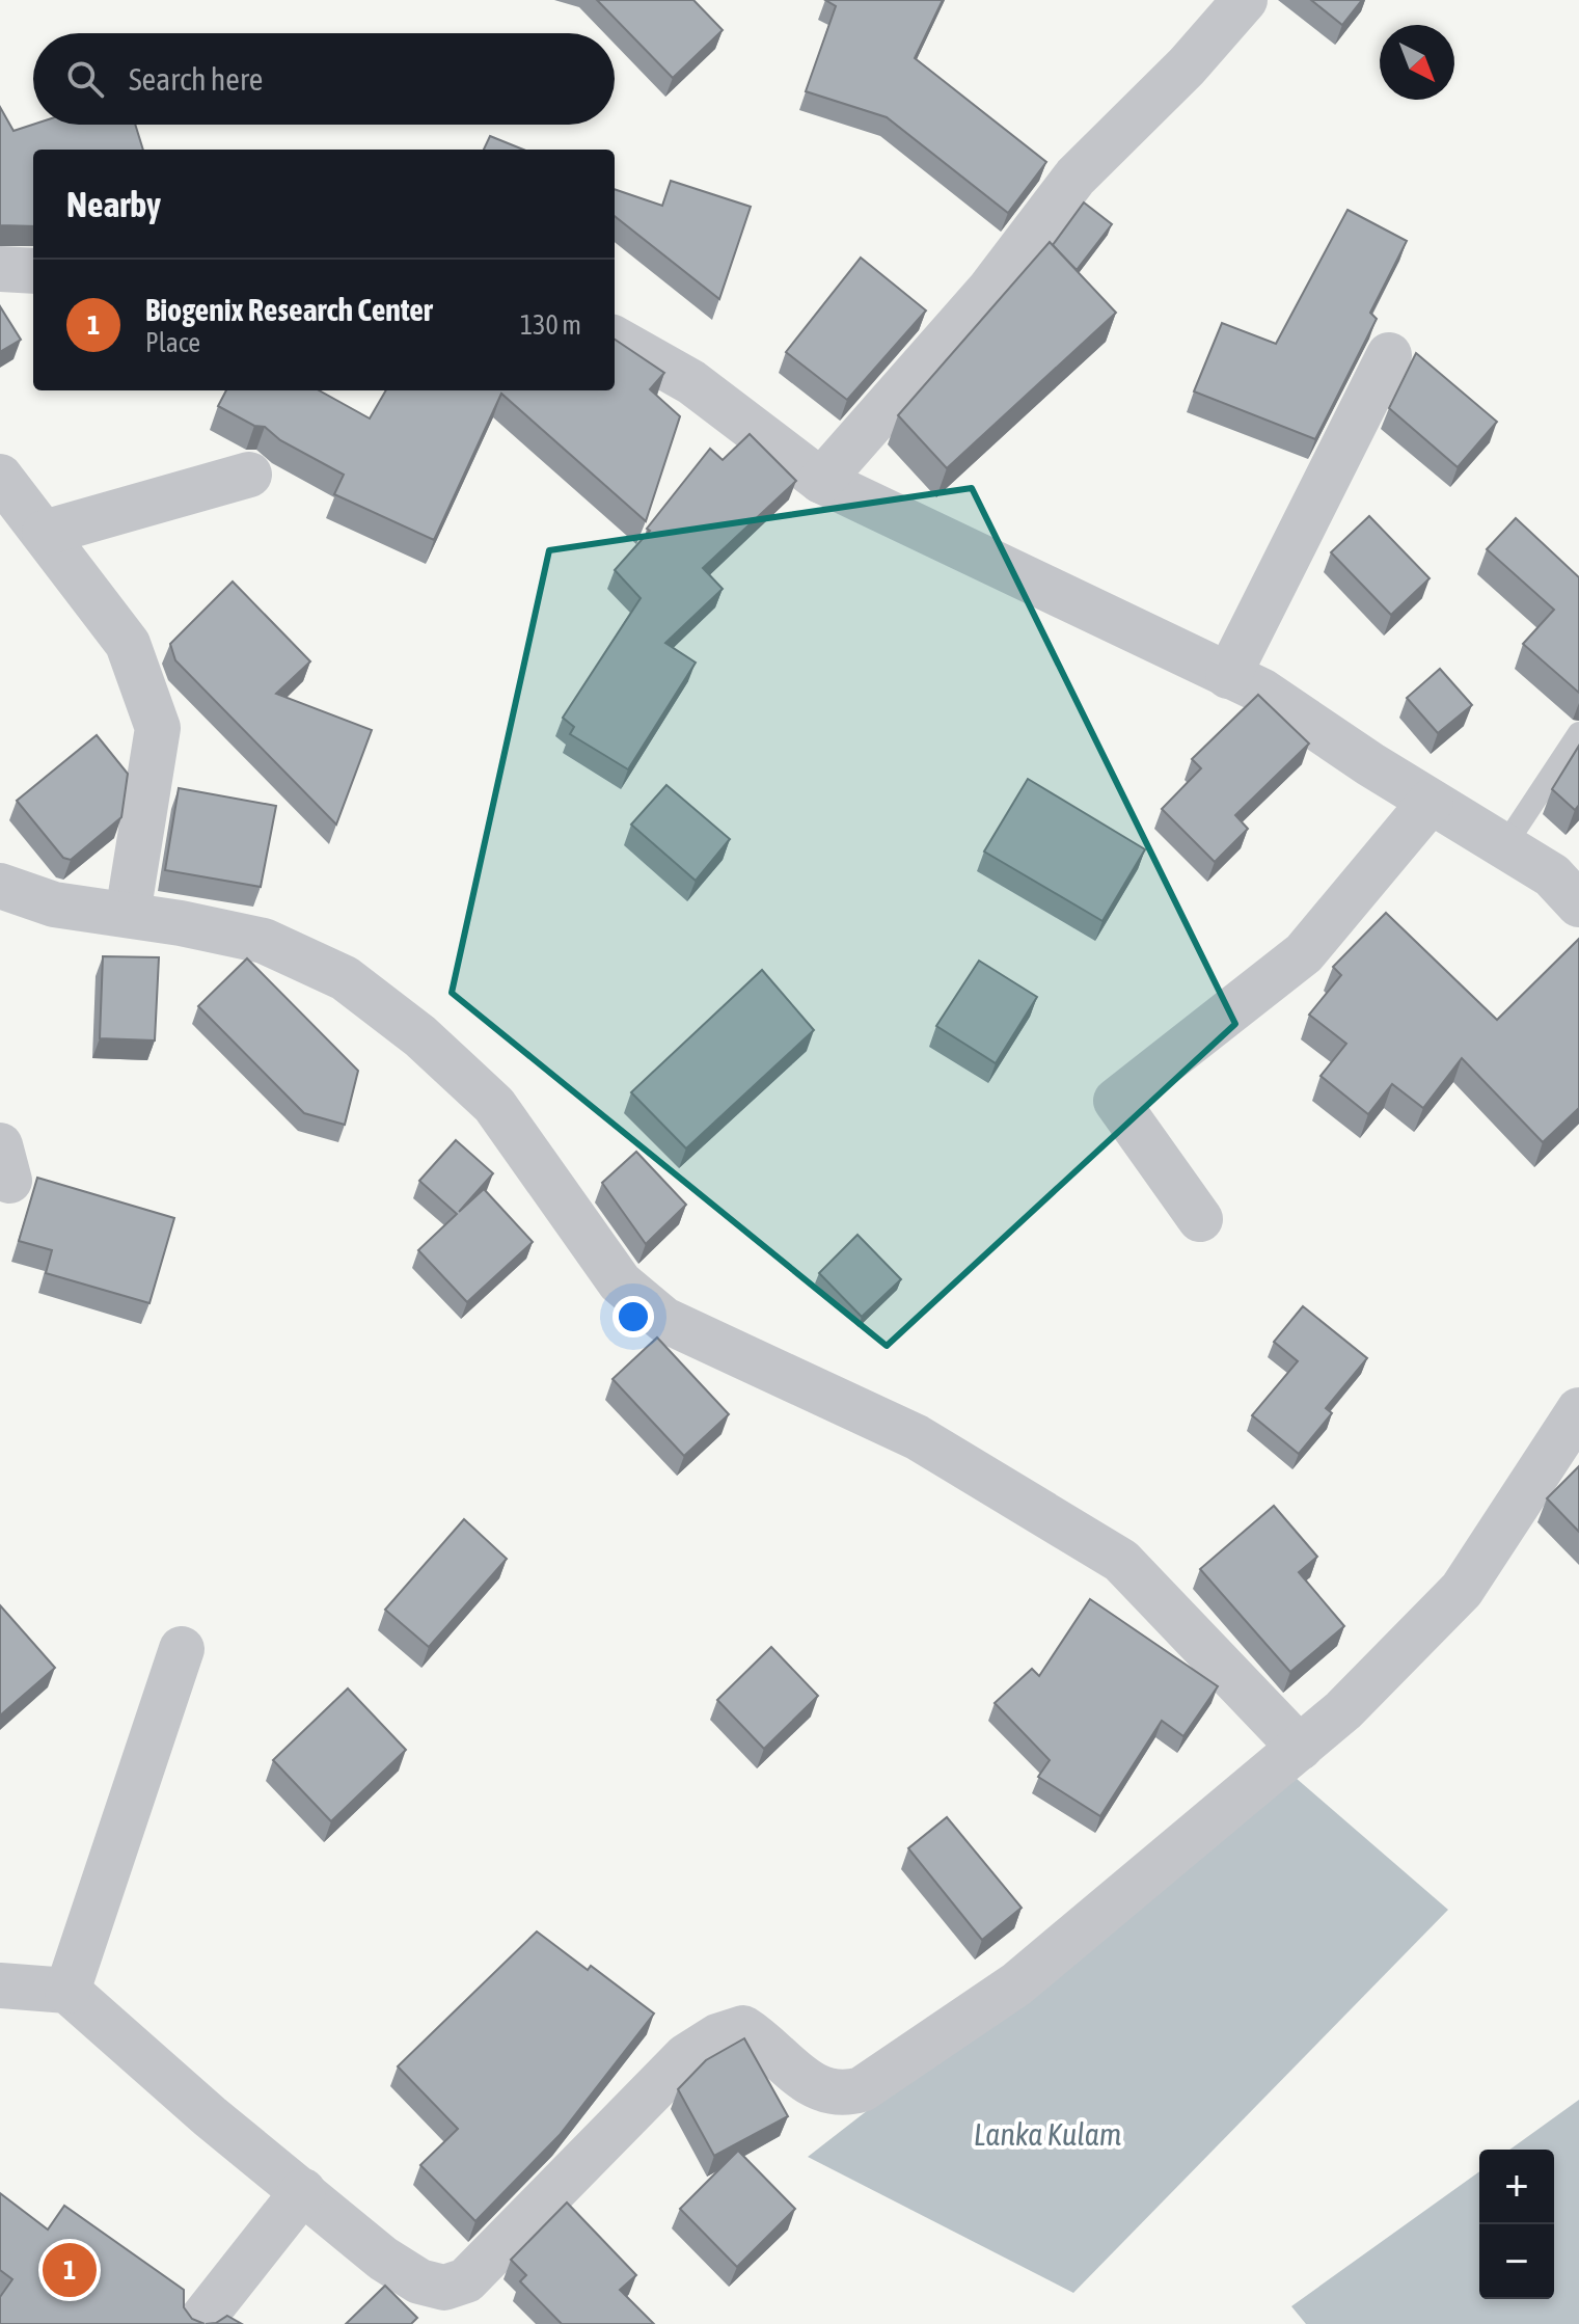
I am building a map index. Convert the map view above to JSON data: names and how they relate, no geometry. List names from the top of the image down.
{
  "water": ["Lanka Kulam"],
  "north": "bottom right",
  "page": {
    "search": "Search here",
    "heading": "Nearby",
    "list": [
      {
        "mark": "1",
        "name": "Biogenix Research Center",
        "note": "Place",
        "value": "130 m"
      }
    ],
    "map_buttons": ["+", "−"],
    "pins": "1"
  }
}
